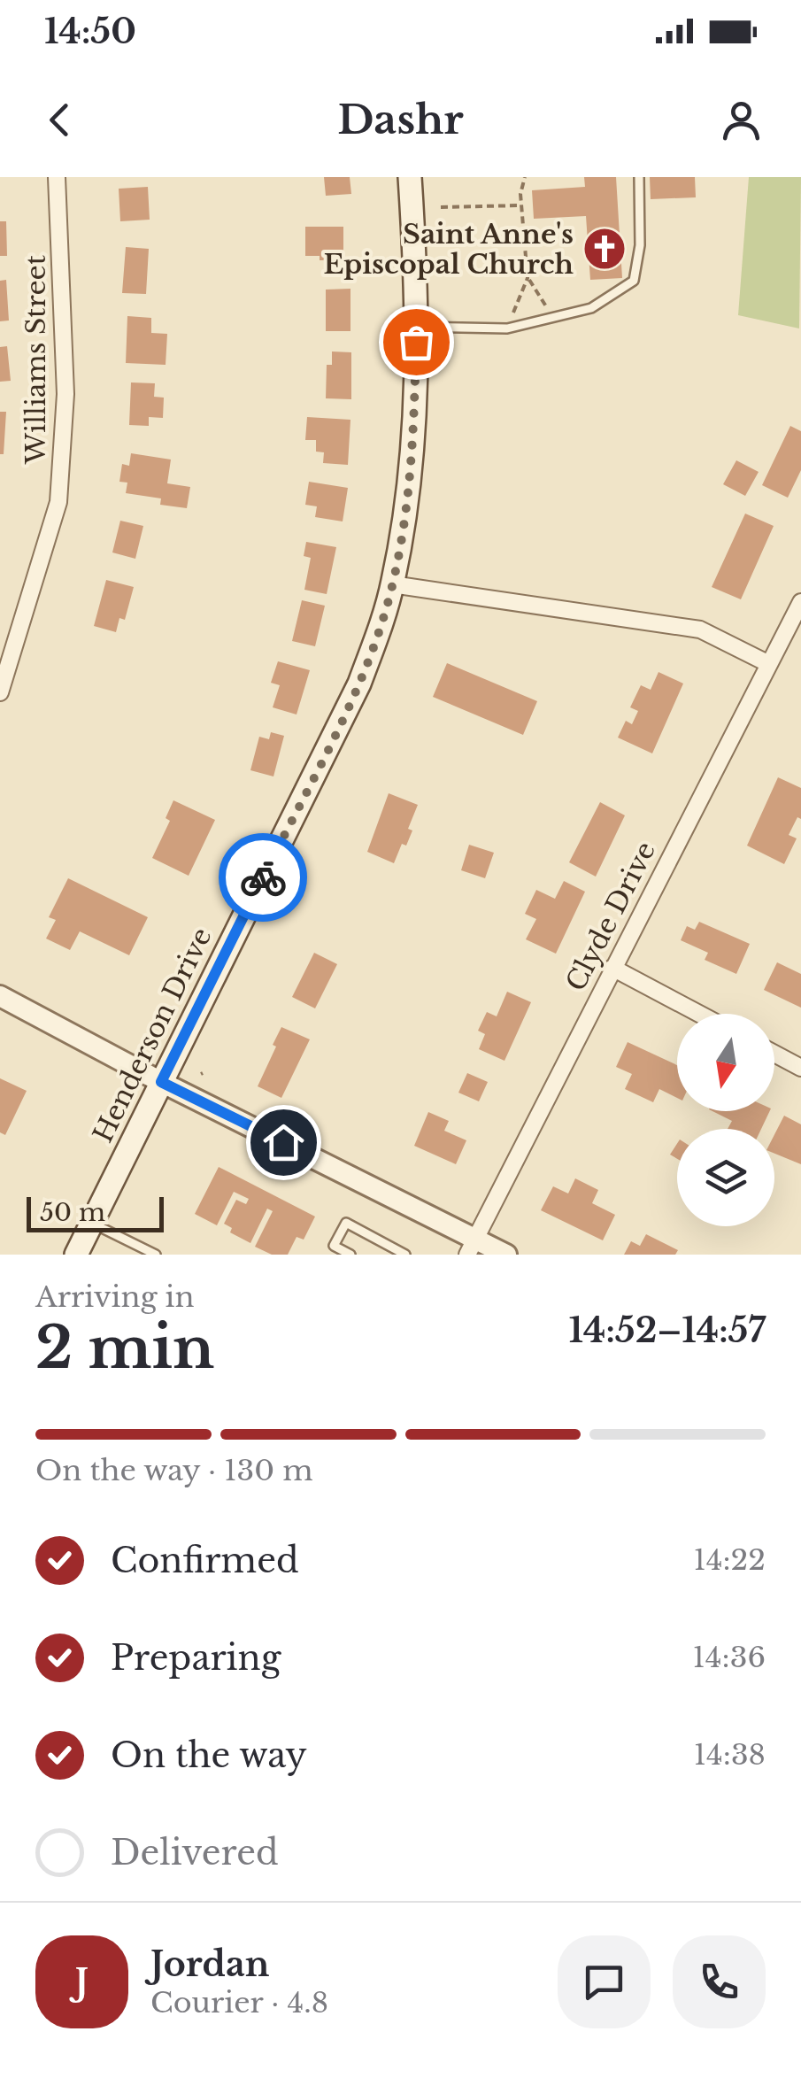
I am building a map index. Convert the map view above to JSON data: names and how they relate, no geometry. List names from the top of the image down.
{
  "streets": {
    "main road": ["Henderson Drive"],
    "street": ["Williams Street", "Clyde Drive"]
  },
  "places": {
    "church": ["Saint Anne's Episcopal Church"]
  },
  "scale_bar": "50 m",
  "north": "bottom",
  "page": {
    "status": "14:50",
    "header": "Dashr",
    "scale": "50 m",
    "heading": ["2 min", "Arriving in", "14:52–14:57"],
    "panel": ["Jordan", "Courier · 4.8"],
    "bar": "On the way · 130 m",
    "list": [
      ["Confirmed", "14:22"],
      ["Preparing", "14:36"],
      ["On the way", "14:38"],
      "Delivered"
    ],
    "round": "J"
  }
}
